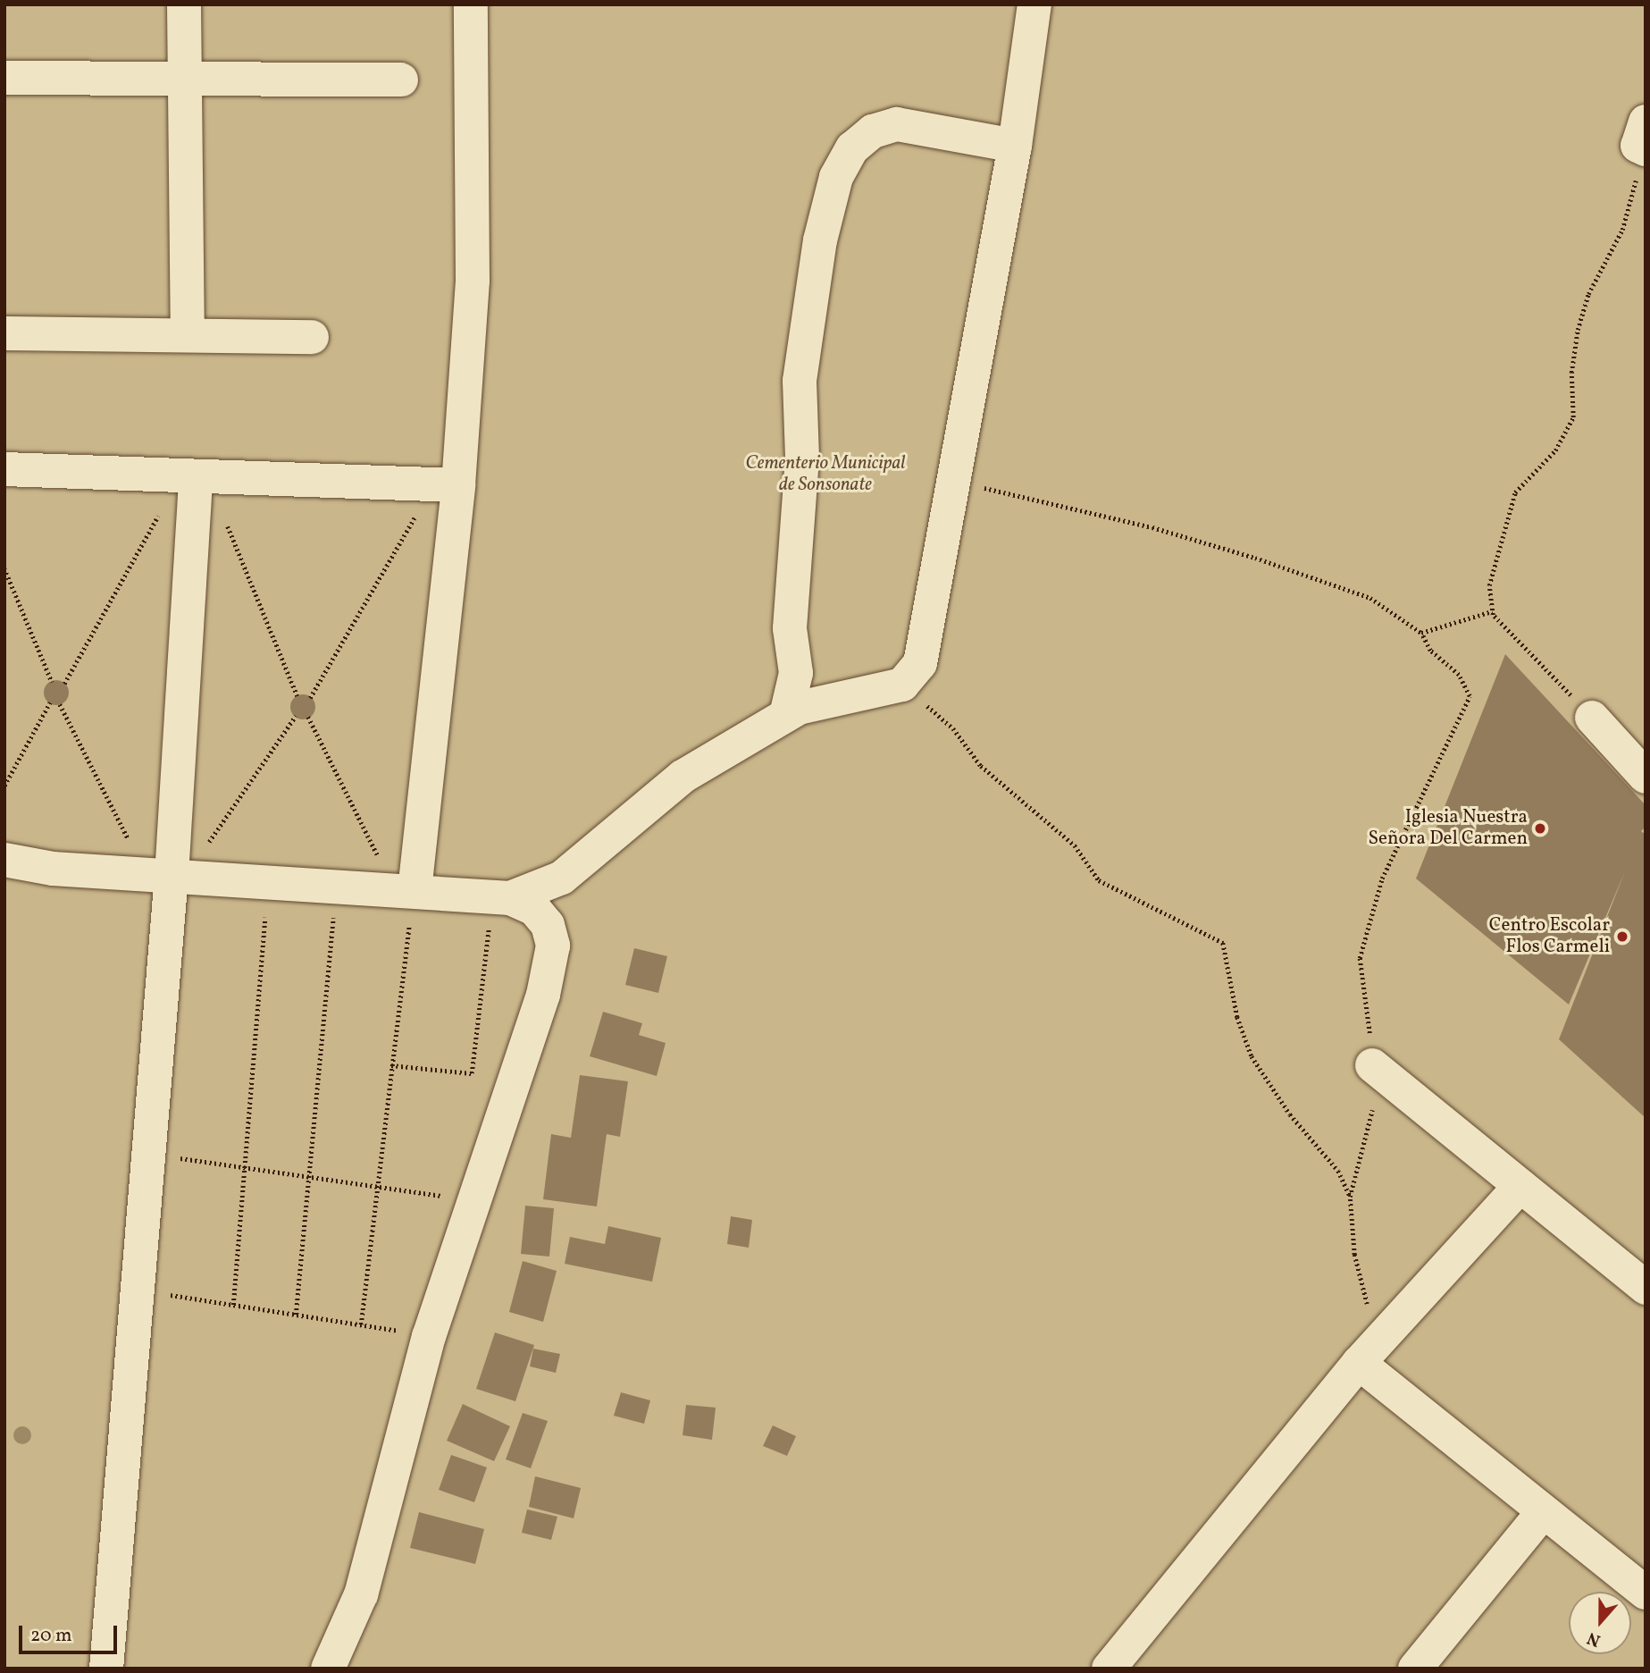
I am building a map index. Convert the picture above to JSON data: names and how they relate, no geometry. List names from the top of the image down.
{
  "parks": ["Cementerio Municipal de Sonsonate"],
  "places": ["Iglesia Nuestra Señora Del Carmen", "Centro Escolar Flos Carmeli"],
  "scale_bar": "20 m",
  "north": "bottom"
}
